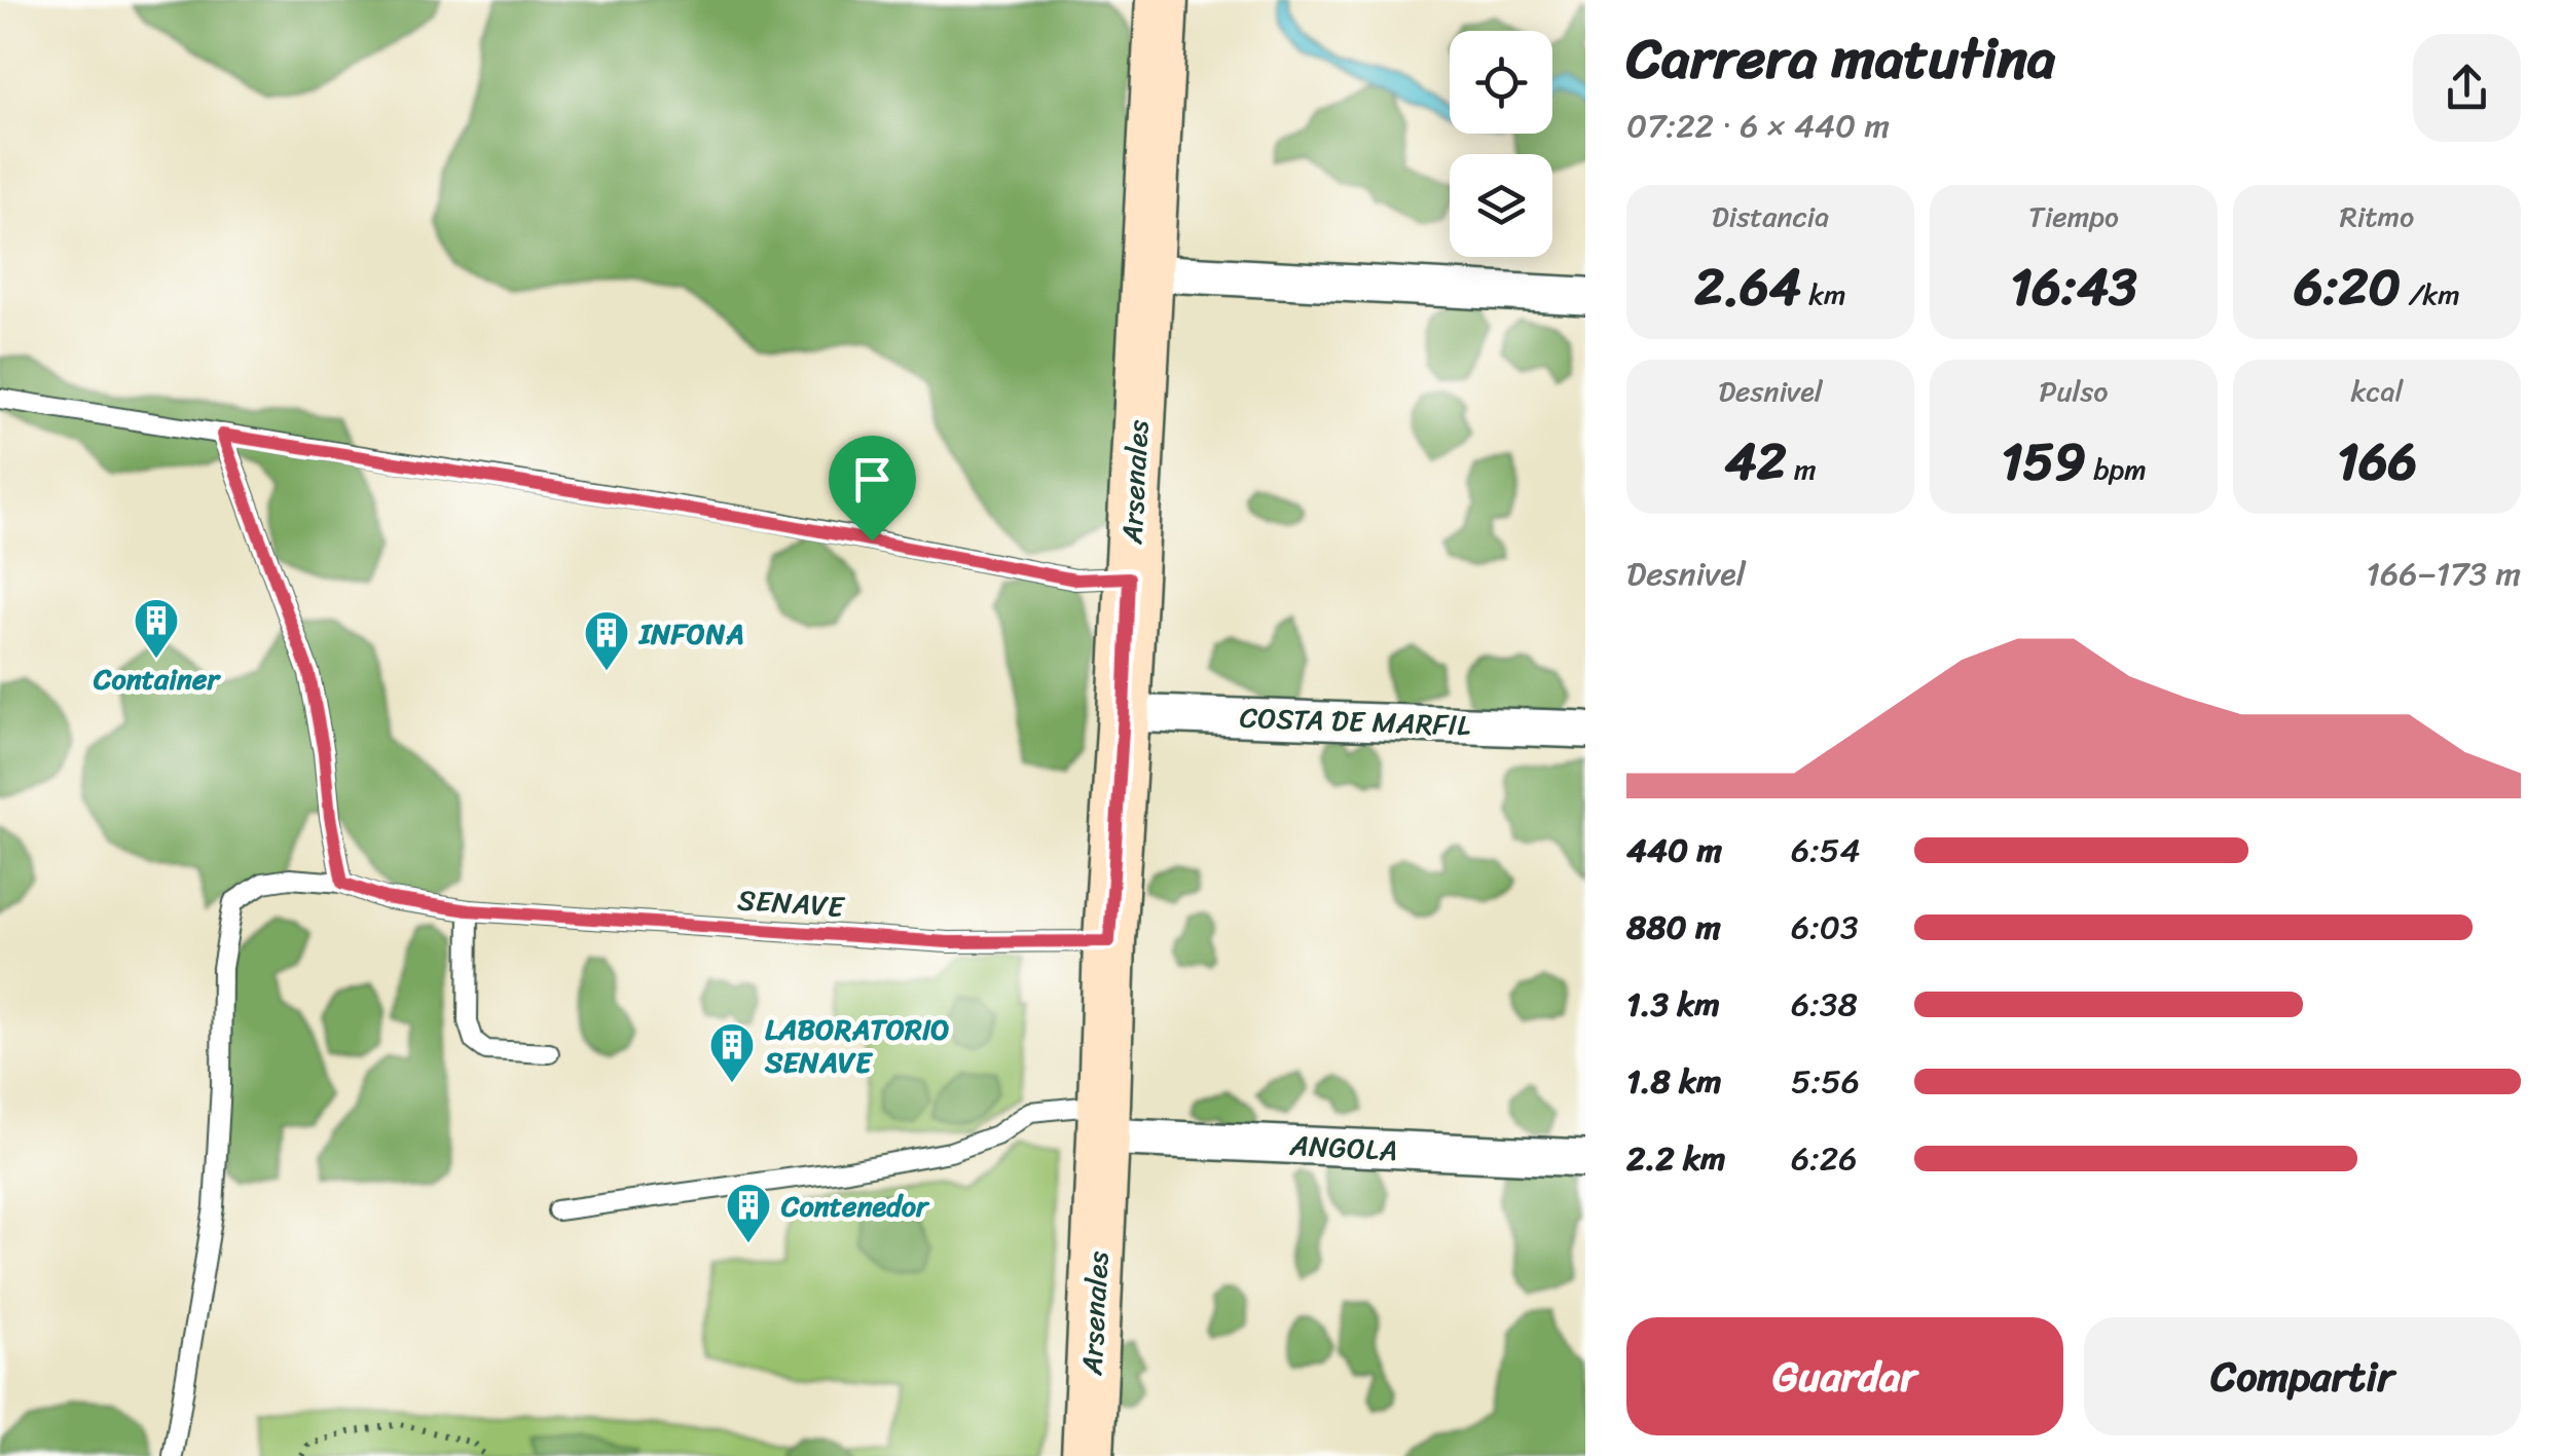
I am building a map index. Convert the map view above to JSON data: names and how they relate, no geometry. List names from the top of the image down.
{
  "streets": {
    "main road": ["Arsenales"],
    "street": ["COSTA DE MARFIL", "ANGOLA"],
    "lane": ["SENAVE"]
  },
  "crossings": [
    ["Arsenales", "COSTA DE MARFIL"],
    ["Arsenales", "SENAVE"],
    ["Arsenales", "ANGOLA"]
  ],
  "places": {
    "building": [
      "Container",
      "INFONA",
      "LABORATORIO SENAVE",
      "Contenedor"
    ]
  },
  "page": {
    "heading": ["Carrera matutina", "07:22 · 6 × 440 m"],
    "stats": [
      ["Distancia", "2.64 km"],
      ["Tiempo", "16:43"],
      ["Ritmo", "6:20 /km"],
      ["Desnivel", "42 m"],
      ["Pulso", "159 bpm"],
      ["kcal", "166"]
    ],
    "chart": ["Desnivel", "166–173 m"],
    "list": [
      {
        "name": "440 m",
        "note": "6:54"
      },
      {
        "name": "880 m",
        "note": "6:03"
      },
      {
        "name": "1.3 km",
        "note": "6:38"
      },
      {
        "name": "1.8 km",
        "note": "5:56"
      },
      {
        "name": "2.2 km",
        "note": "6:26"
      }
    ],
    "buttons": ["Guardar", "Compartir"]
  }
}
